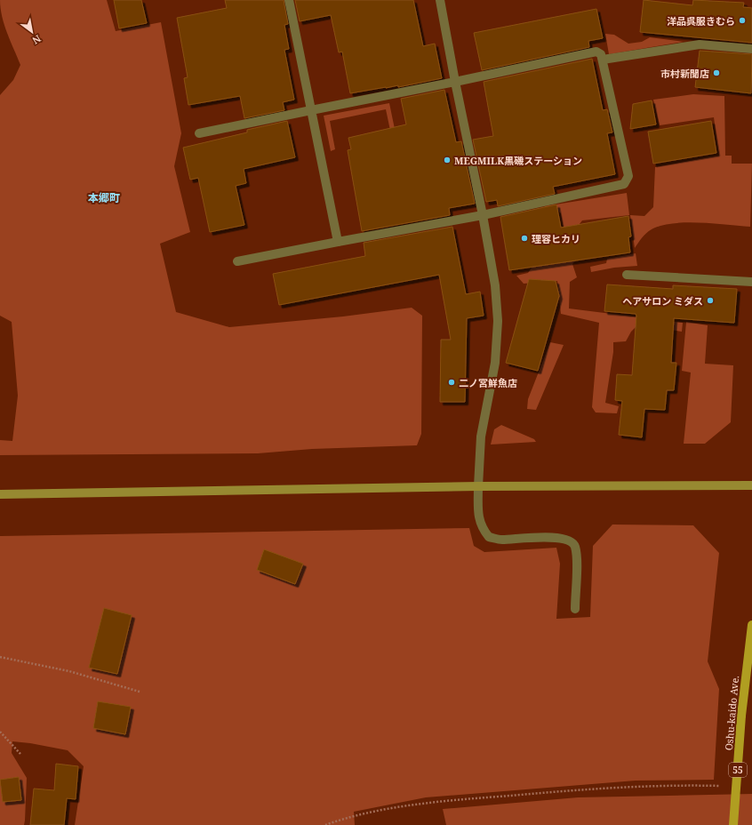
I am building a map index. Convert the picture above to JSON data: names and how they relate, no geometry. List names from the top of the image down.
{
  "streets": {
    "main road": ["Oshu-kaido Ave.", "55"]
  },
  "districts": ["本郷町"],
  "places": [
    "洋品呉服きむら",
    "市村新聞店",
    "MEGMILK黒磯ステーション",
    "理容ヒカリ",
    "ヘアサロン ミダス",
    "二ノ宮鮮魚店"
  ],
  "north": "bottom right"
}
